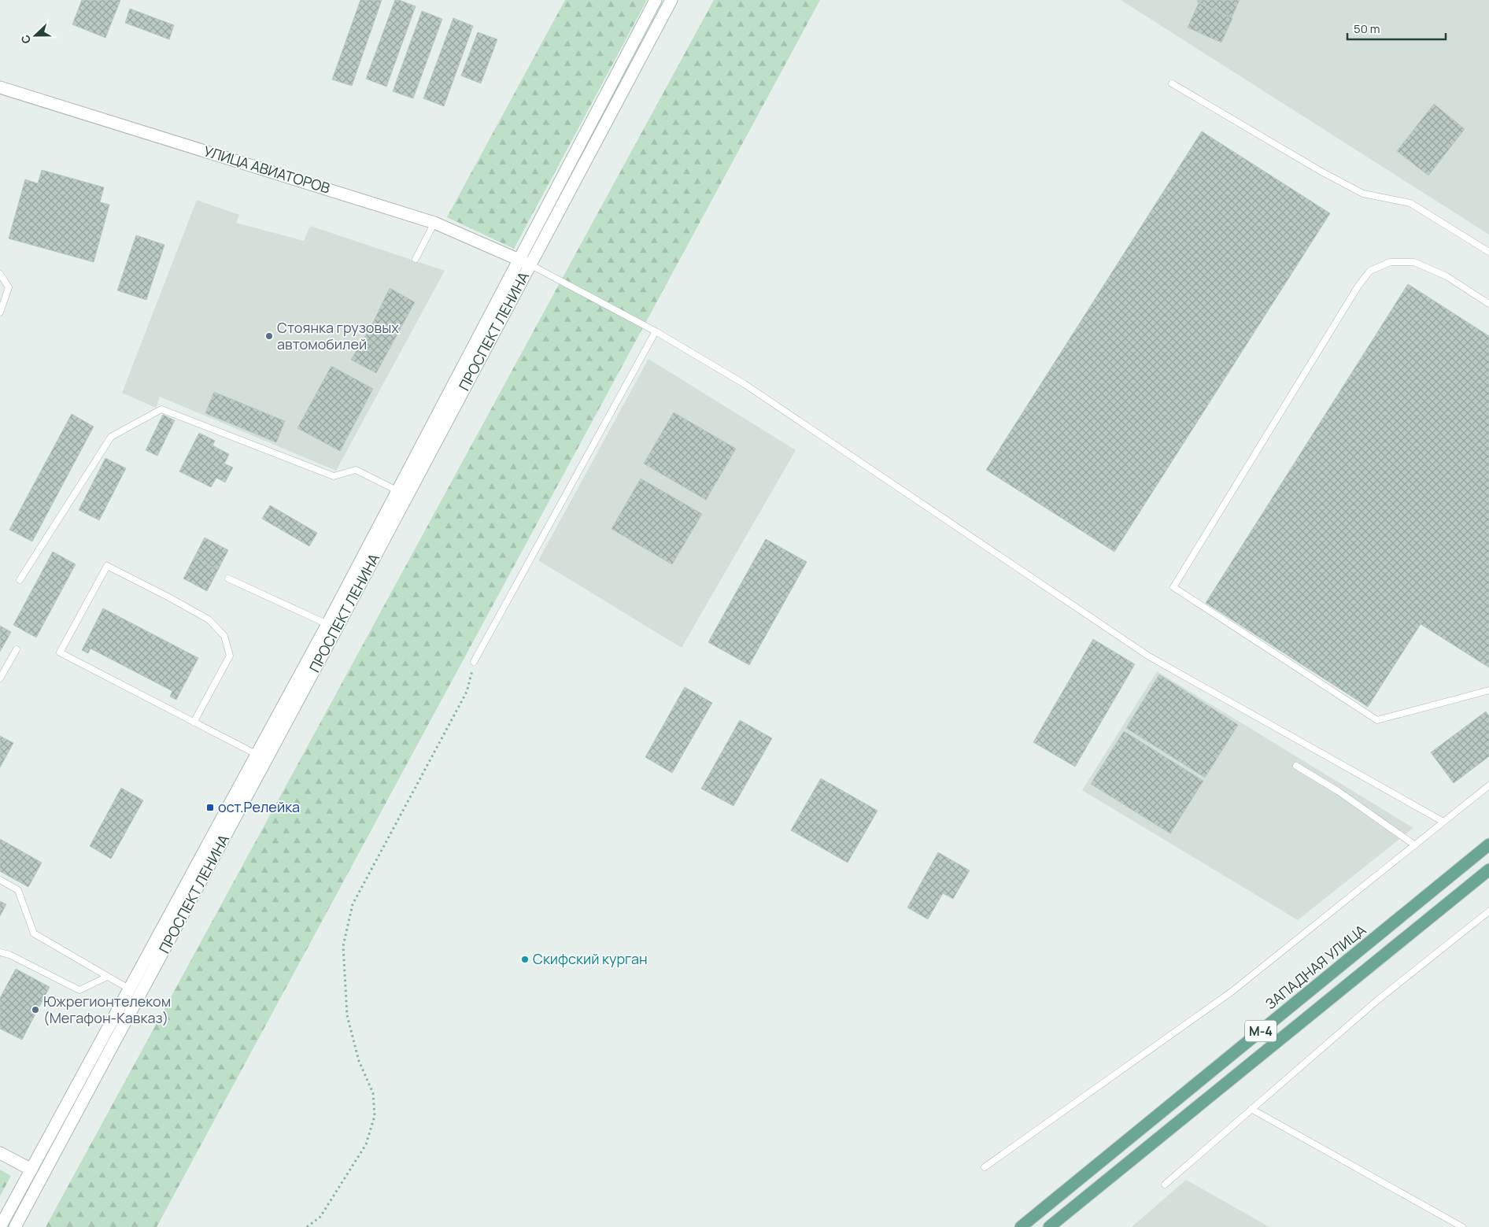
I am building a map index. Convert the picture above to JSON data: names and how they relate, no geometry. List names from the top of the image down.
{
  "streets": {
    "main road": [
      "УЛИЦА АВИАТОРОВ",
      "ПРОСПЕКТ ЛЕНИНА",
      "ЗАПАДНАЯ УЛИЦА",
      "М-4"
    ]
  },
  "crossings": [
    ["УЛИЦА АВИАТОРОВ", "ПРОСПЕКТ ЛЕНИНА"],
    ["ЗАПАДНАЯ УЛИЦА", "М-4"]
  ],
  "places": {
    "other": ["Стоянка грузовых автомобилей", "Скифский курган", "Южрегионтелеком (Мегафон-Кавказ)"],
    "transit": ["ост.Релейка"]
  },
  "scale_bar": "50 m",
  "north": "left"
}
